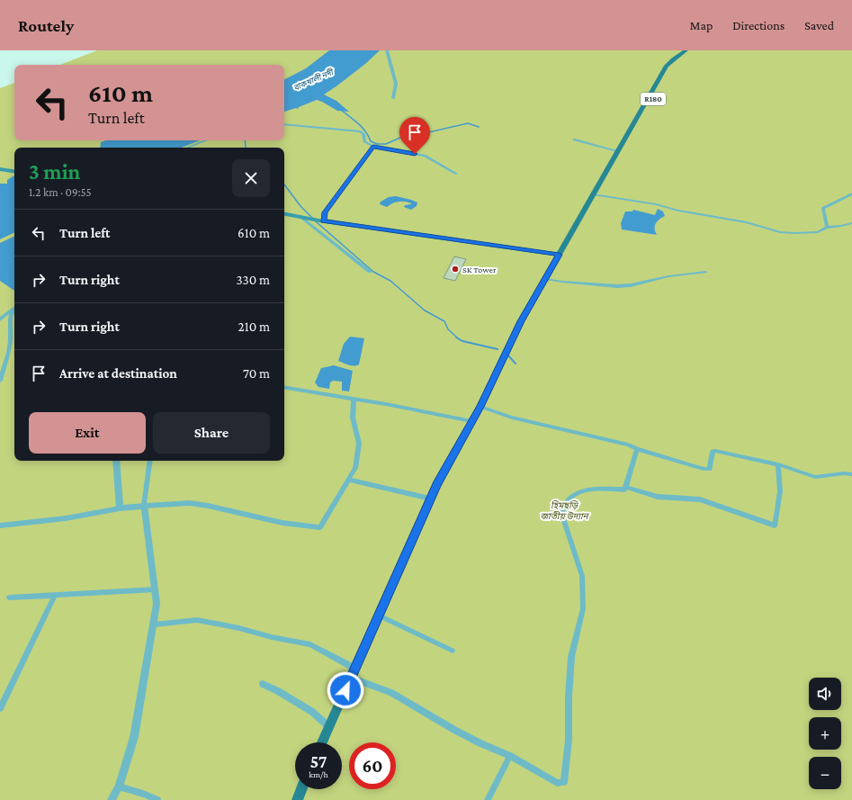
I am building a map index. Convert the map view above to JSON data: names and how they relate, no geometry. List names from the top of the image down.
{
  "streets": {
    "main road": ["R180"]
  },
  "water": ["বাকখালী নদী"],
  "parks": ["হিমছড়ি জাতীয় উদ্যান"],
  "places": ["SK Tower"],
  "page": {
    "header": "Routely",
    "nav": ["Map", "Directions", "Saved"],
    "turn": ["610 m", "Turn left"],
    "heading": ["3 min", "1.2 km · 09:55"],
    "list": [
      {
        "name": "Turn left",
        "value": "610 m"
      },
      {
        "name": "Turn right",
        "value": "330 m"
      },
      {
        "name": "Turn right",
        "value": "210 m"
      },
      {
        "name": "Arrive at destination",
        "value": "70 m"
      }
    ],
    "buttons": ["Exit", "Share"],
    "map_buttons": ["+", "−"],
    "speed": "57 km/h",
    "limit": "60"
  }
}
